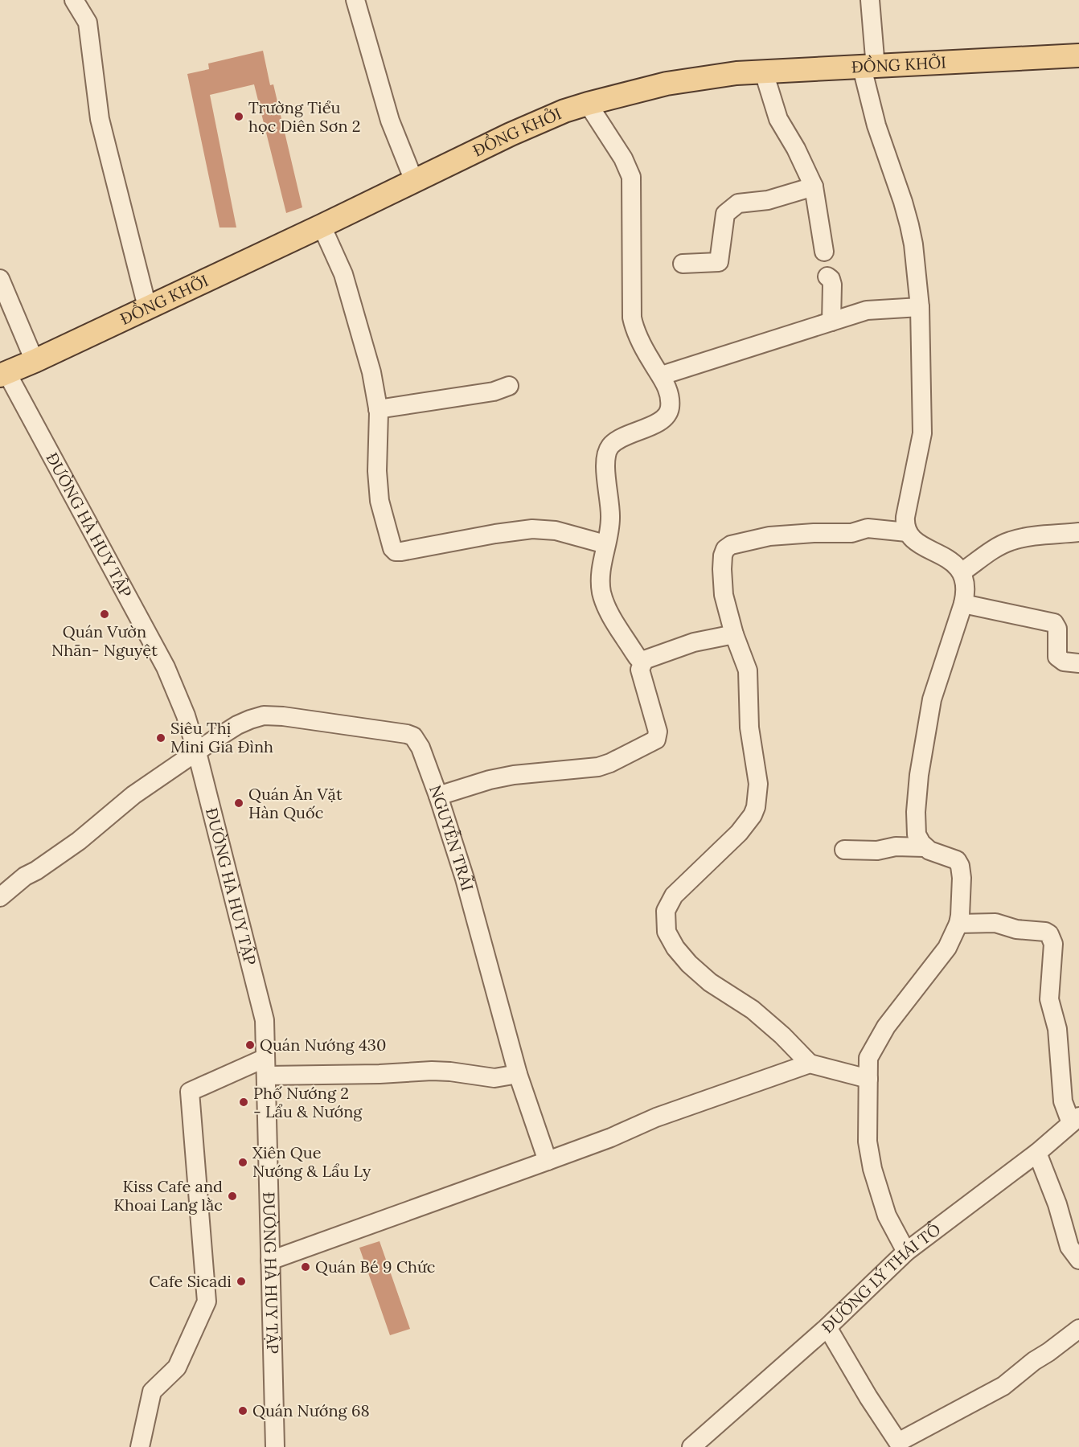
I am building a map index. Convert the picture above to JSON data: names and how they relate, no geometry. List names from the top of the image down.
{
  "streets": {
    "main road": ["ĐỒNG KHỞI"],
    "street": ["ĐƯỜNG HÀ HUY TẬP", "NGUYỄN TRÃI", "ĐƯỜNG LÝ THÁI TỔ"]
  },
  "crossings": [
    ["ĐỒNG KHỞI", "ĐƯỜNG HÀ HUY TẬP"],
    ["ĐƯỜNG HÀ HUY TẬP", "NGUYỄN TRÃI"]
  ],
  "places": [
    "Trường Tiểu học Diên Sơn 2",
    "Quán Vườn Nhãn- Nguyệt",
    "Siêu Thị Mini Gia Đình",
    "Quán Ăn Vặt Hàn Quốc",
    "Quán Nướng 430",
    "Phố Nướng 2 - Lẩu & Nướng",
    "Xiên Que Nướng & Lẩu Ly",
    "Kiss Cafe and Khoai Lang lằc",
    "Quán Bé 9 Chức",
    "Cafe Sicadi",
    "Quán Nướng 68"
  ]
}
